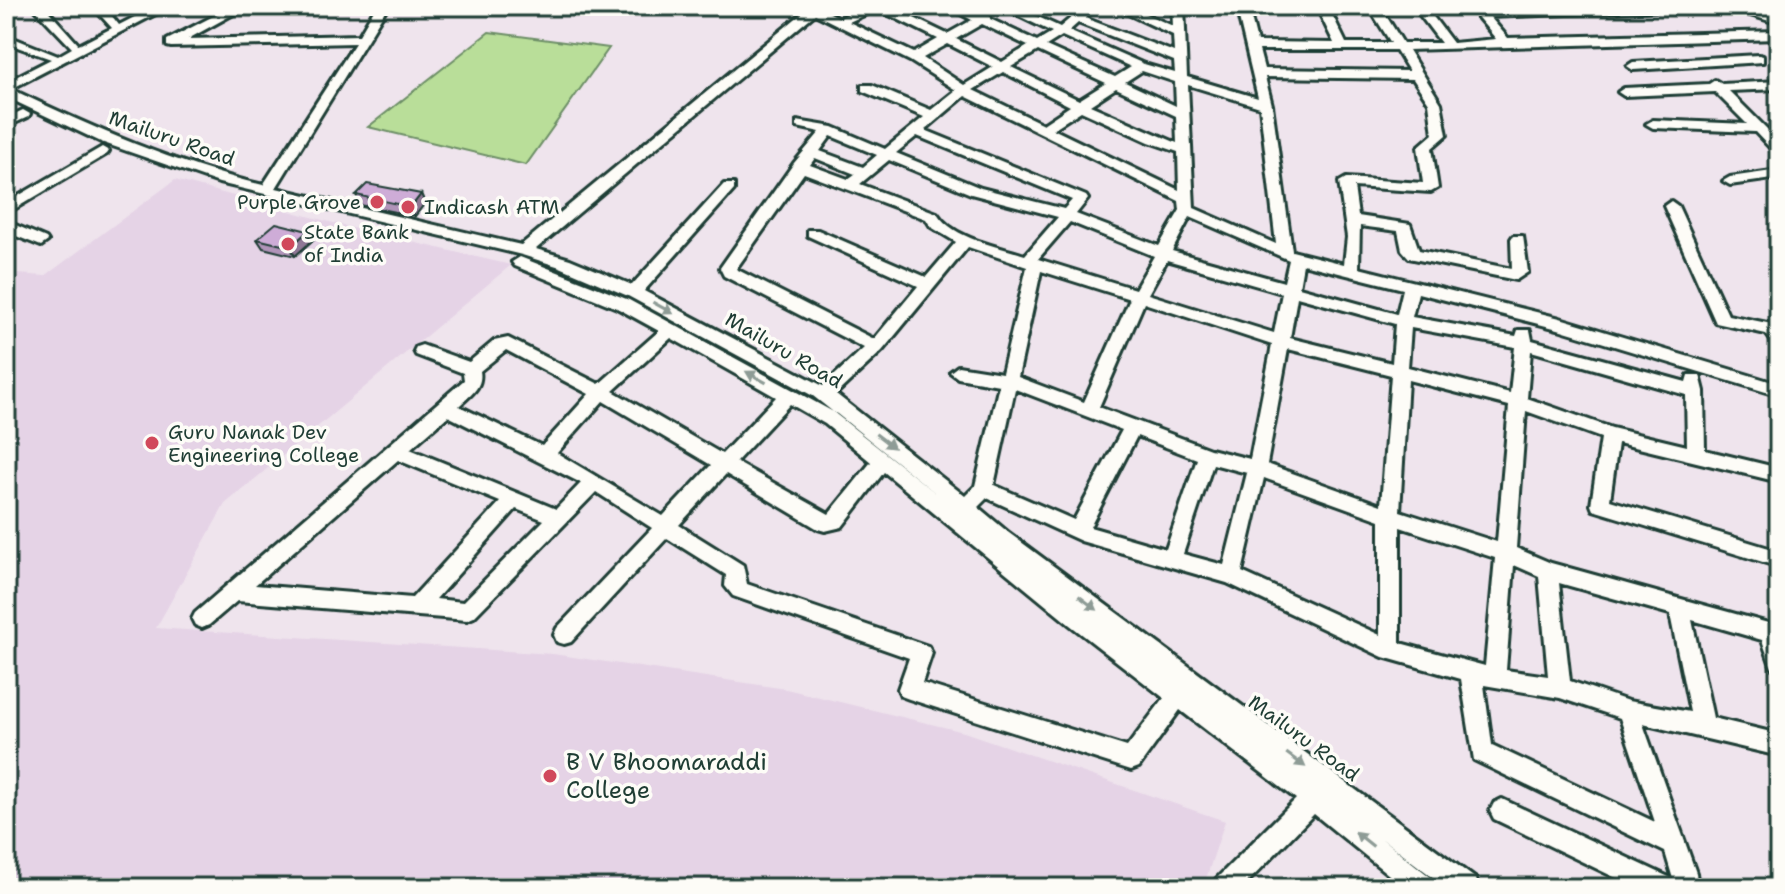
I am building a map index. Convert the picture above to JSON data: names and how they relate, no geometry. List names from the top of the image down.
{
  "streets": {
    "street": ["Mailuru Road"]
  },
  "places": [
    "Purple Grove",
    "Indicash ATM",
    "State Bank of India",
    "Guru Nanak Dev Engineering College",
    "B V Bhoomaraddi College"
  ]
}
